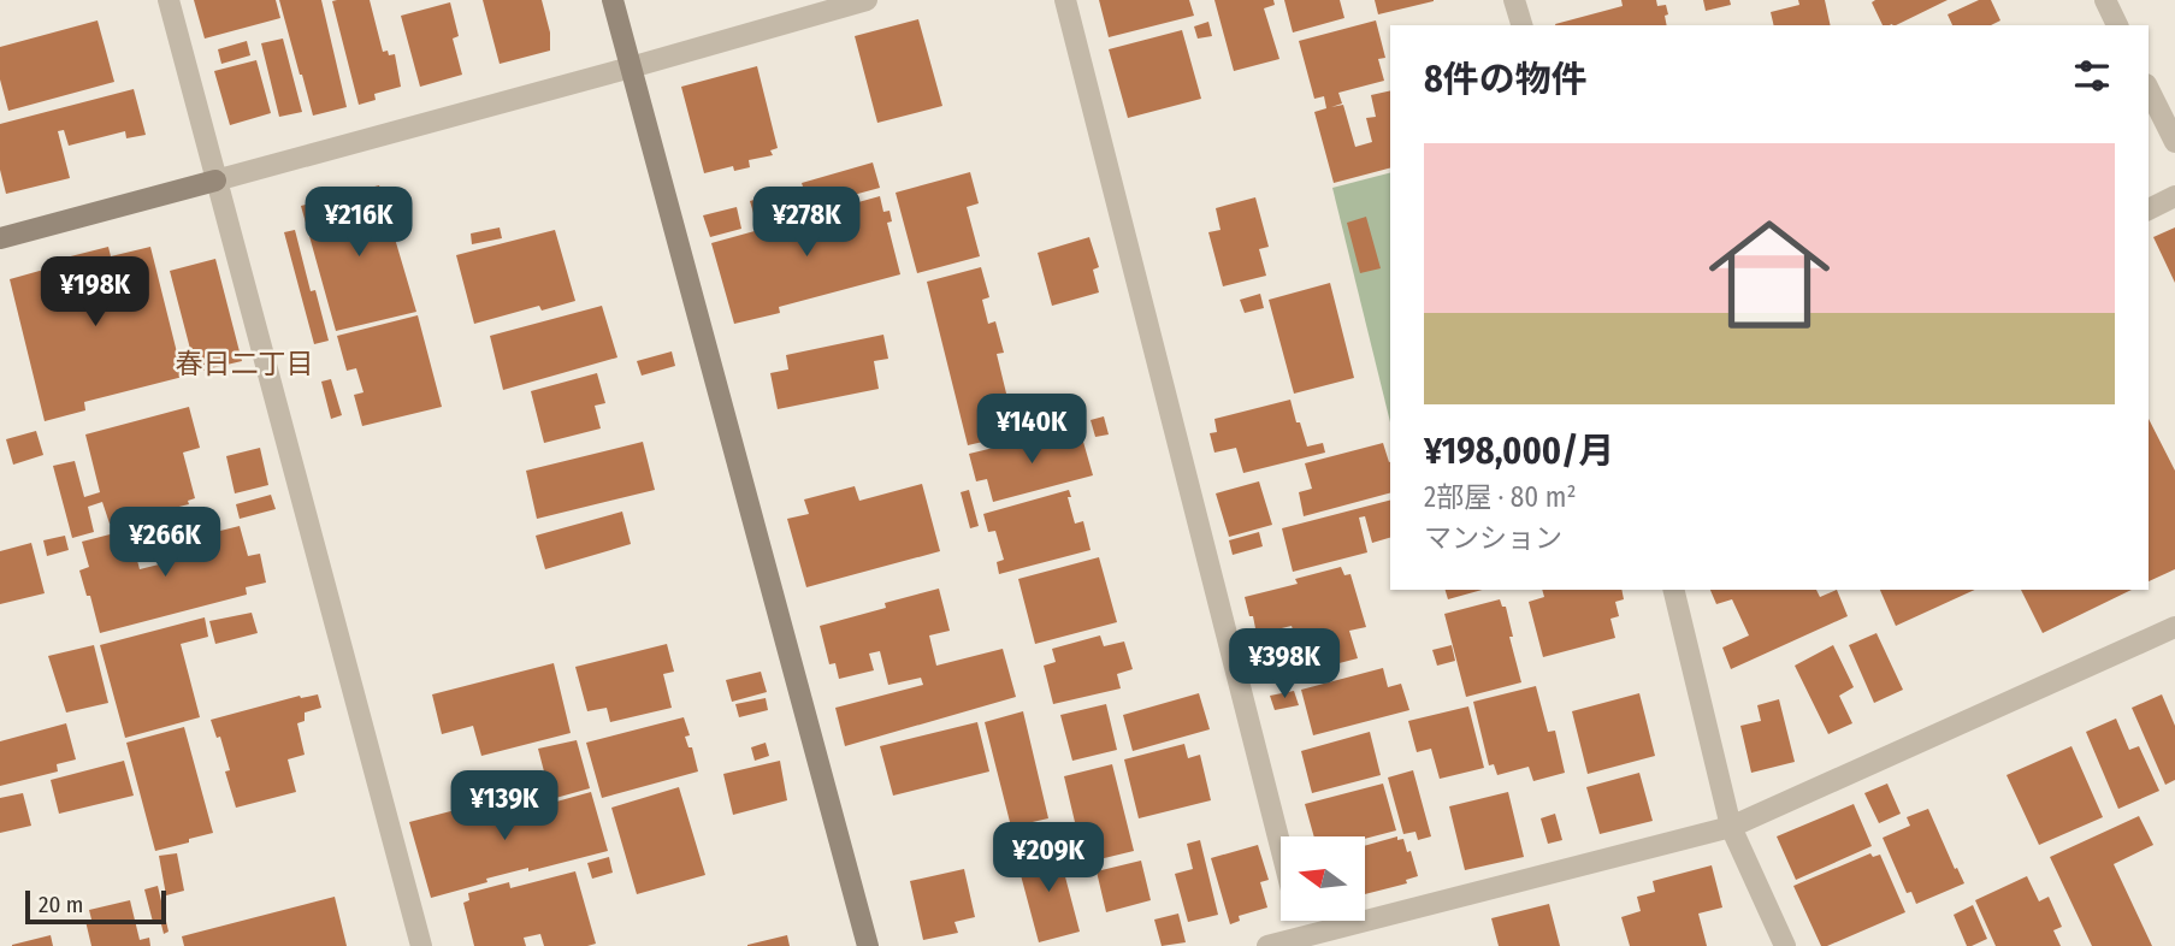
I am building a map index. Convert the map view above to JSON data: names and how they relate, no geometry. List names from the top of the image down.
{
  "districts": ["春日二丁目"],
  "scale_bar": "20 m",
  "north": "left",
  "page": {
    "heading": "8件の物件",
    "list": [
      {
        "name": "¥198,000/月",
        "note": "2部屋 · 80 m² · マンション"
      }
    ],
    "price": [
      "¥216K",
      "¥278K",
      "¥198K",
      "¥140K",
      "¥266K",
      "¥398K",
      "¥139K",
      "¥209K"
    ],
    "scale": "20 m"
  }
}
